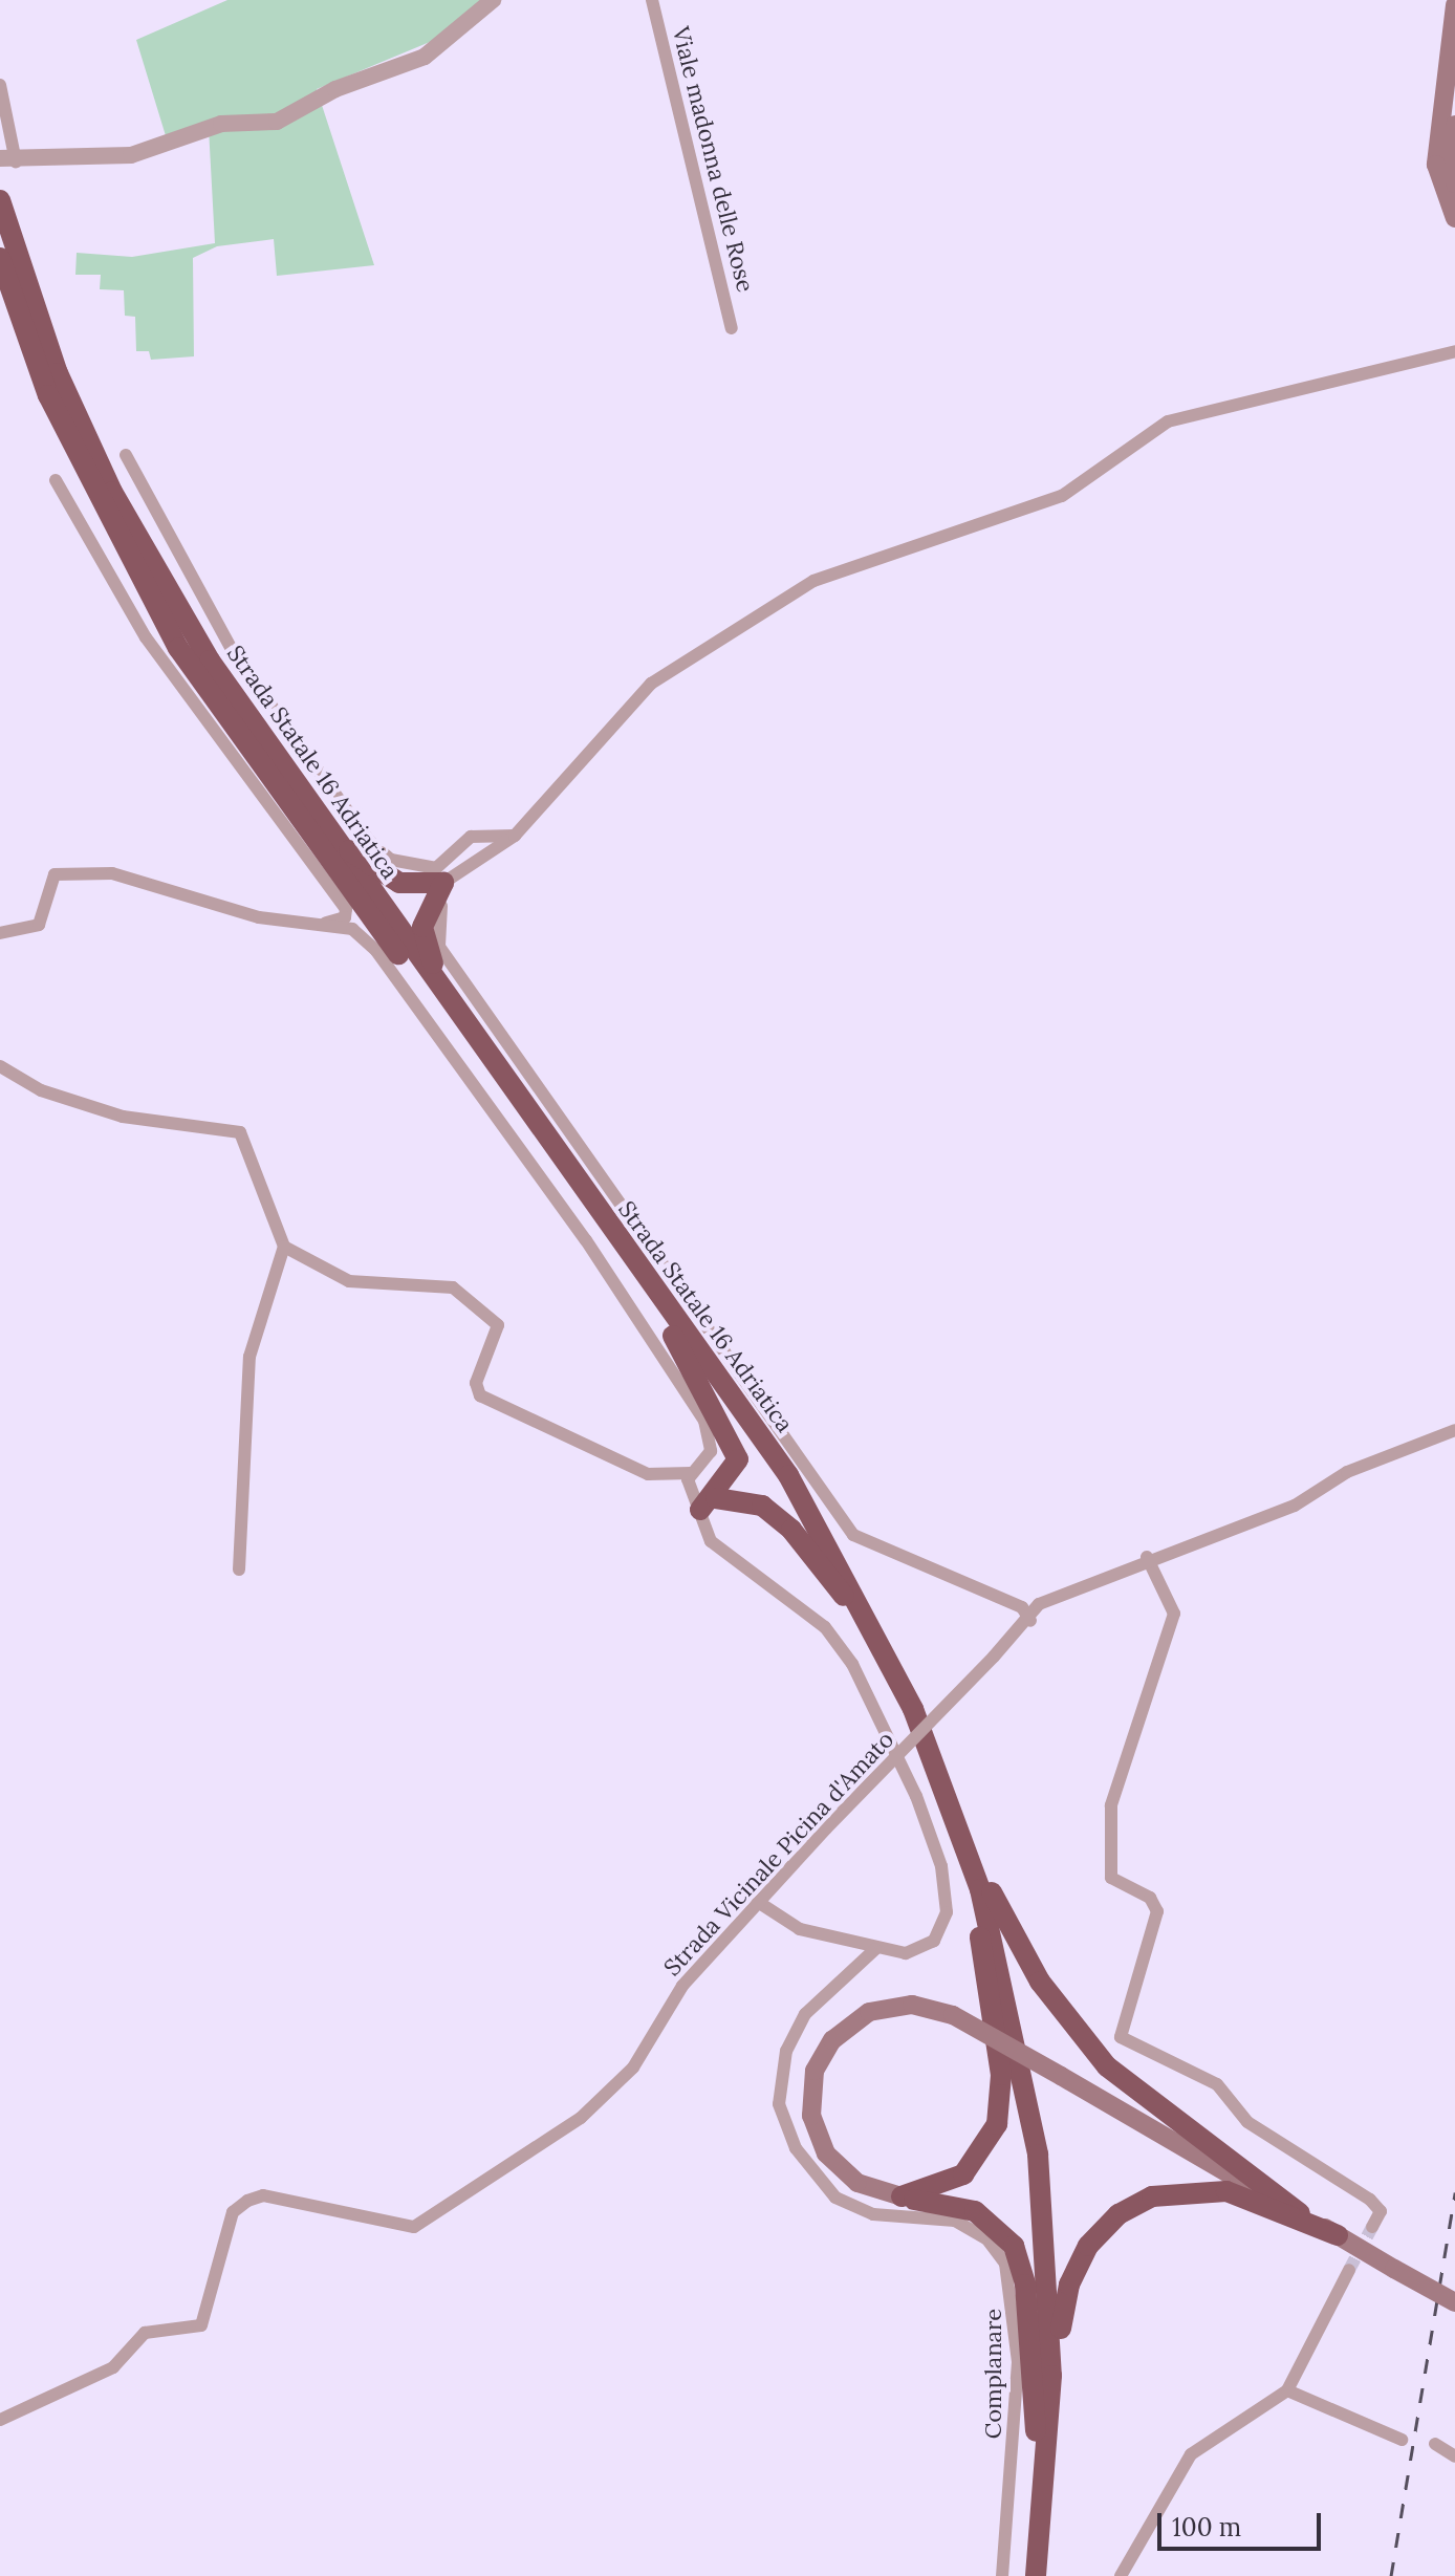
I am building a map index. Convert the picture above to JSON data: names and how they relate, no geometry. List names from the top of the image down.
{
  "streets": {
    "highway": ["Strada Statale 16 Adriatica"],
    "street": ["Viale madonna delle Rose", "Strada Vicinale Picina d'Amato", "Complanare"]
  },
  "scale_bar": "100 m"
}
